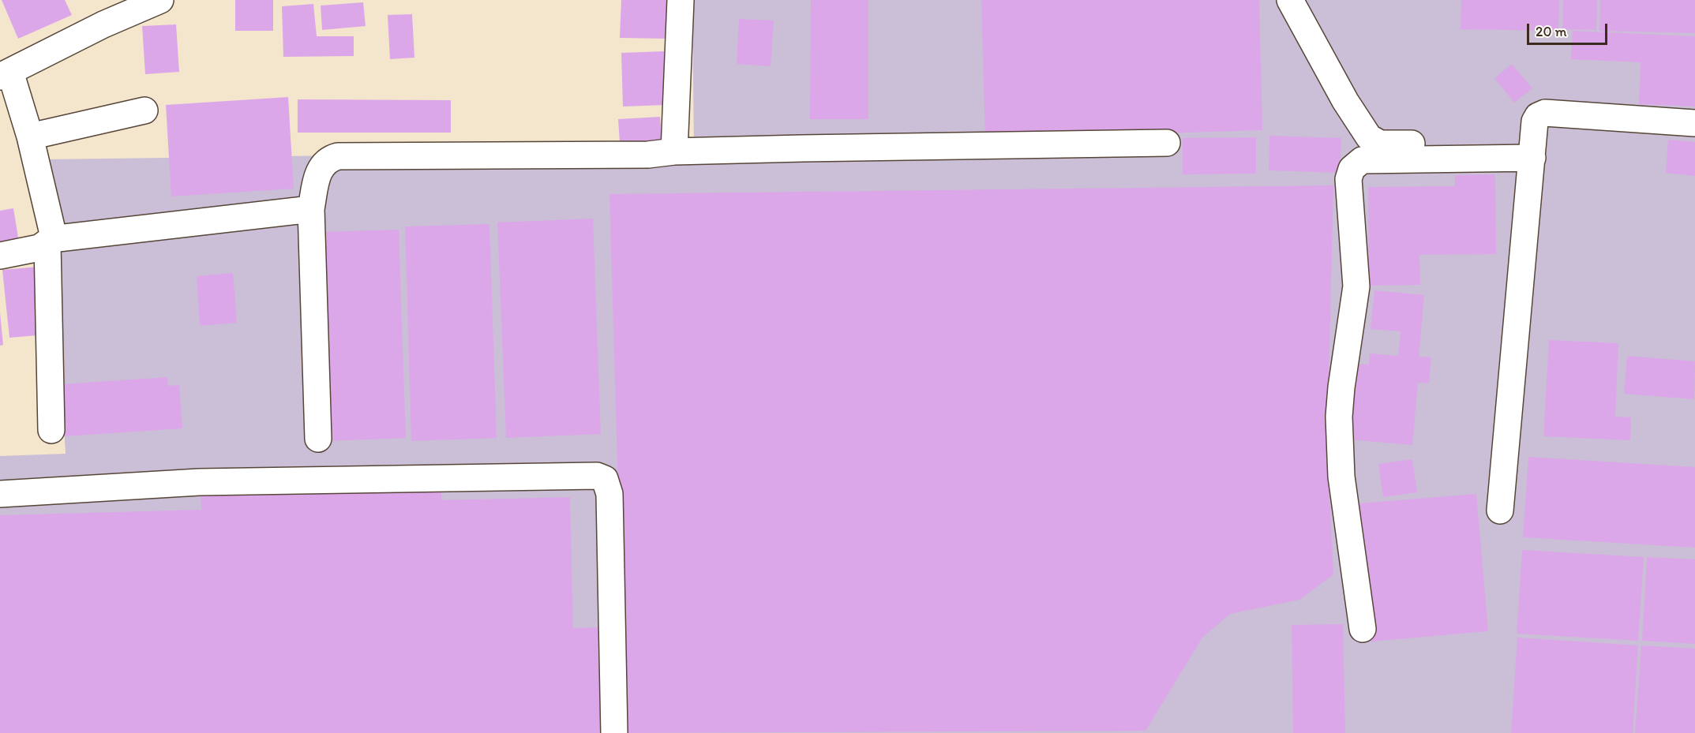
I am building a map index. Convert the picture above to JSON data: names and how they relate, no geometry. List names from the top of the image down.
{
  "scale_bar": "20 m"
}
